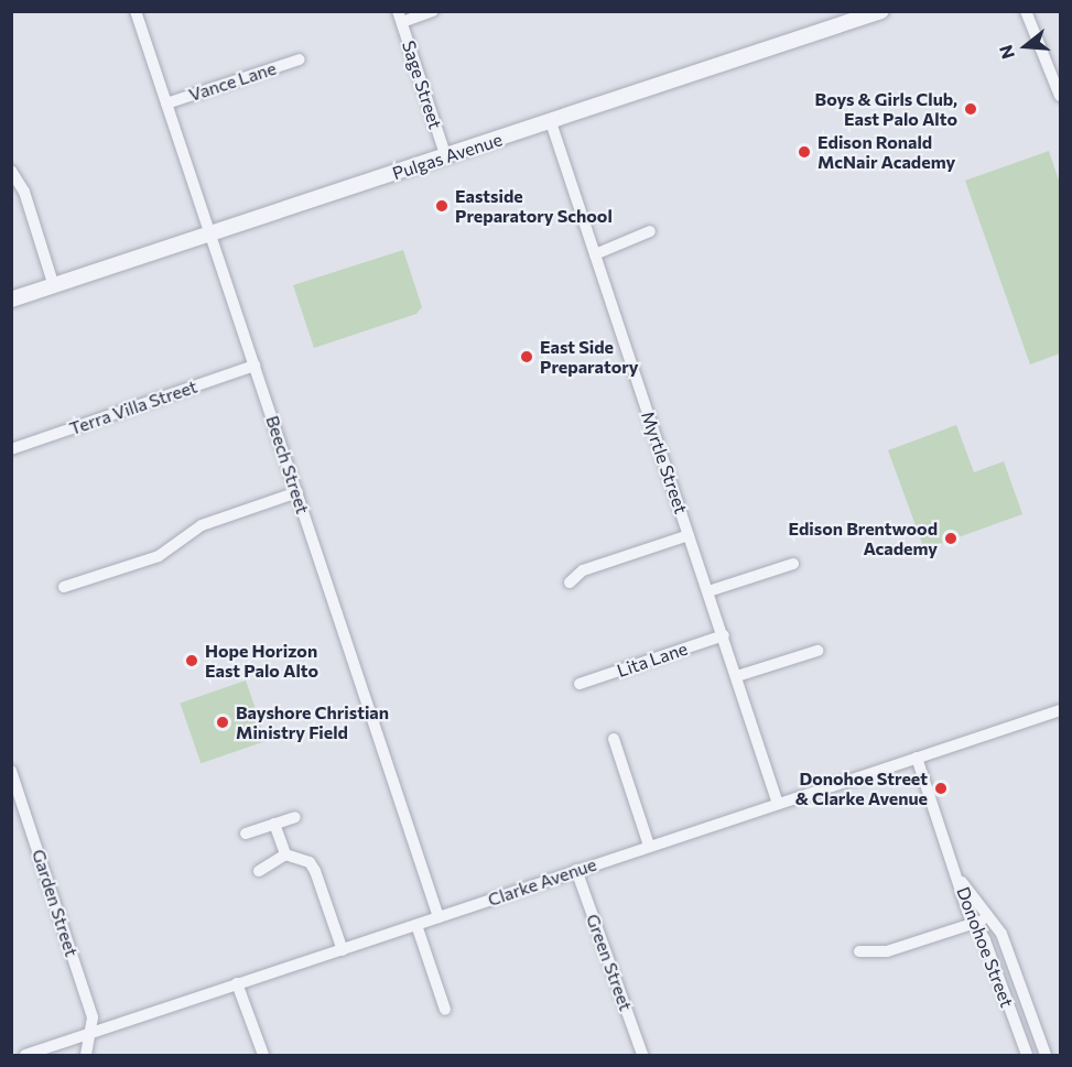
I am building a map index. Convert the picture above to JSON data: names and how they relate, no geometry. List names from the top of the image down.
{
  "streets": {
    "street": [
      "Vance Lane",
      "Sage Street",
      "Pulgas Avenue",
      "Terra Villa Street",
      "Myrtle Street",
      "Beech Street",
      "Lita Lane",
      "Clarke Avenue",
      "Garden Street",
      "Donohoe Street",
      "Green Street"
    ]
  },
  "crossings": [
    ["Vance Lane", "Beech Street"],
    ["Sage Street", "Pulgas Avenue"],
    ["Pulgas Avenue", "Myrtle Street"],
    ["Pulgas Avenue", "Beech Street"],
    ["Terra Villa Street", "Beech Street"],
    ["Myrtle Street", "Lita Lane"],
    ["Myrtle Street", "Clarke Avenue"],
    ["Beech Street", "Clarke Avenue"],
    ["Clarke Avenue", "Garden Street"],
    ["Clarke Avenue", "Donohoe Street"],
    ["Clarke Avenue", "Green Street"]
  ],
  "places": [
    "Boys & Girls Club, East Palo Alto",
    "Edison Ronald McNair Academy",
    "Eastside Preparatory School",
    "East Side Preparatory",
    "Edison Brentwood Academy",
    "Hope Horizon East Palo Alto",
    "Bayshore Christian Ministry Field",
    "Donohoe Street & Clarke Avenue"
  ],
  "north": "left"
}
